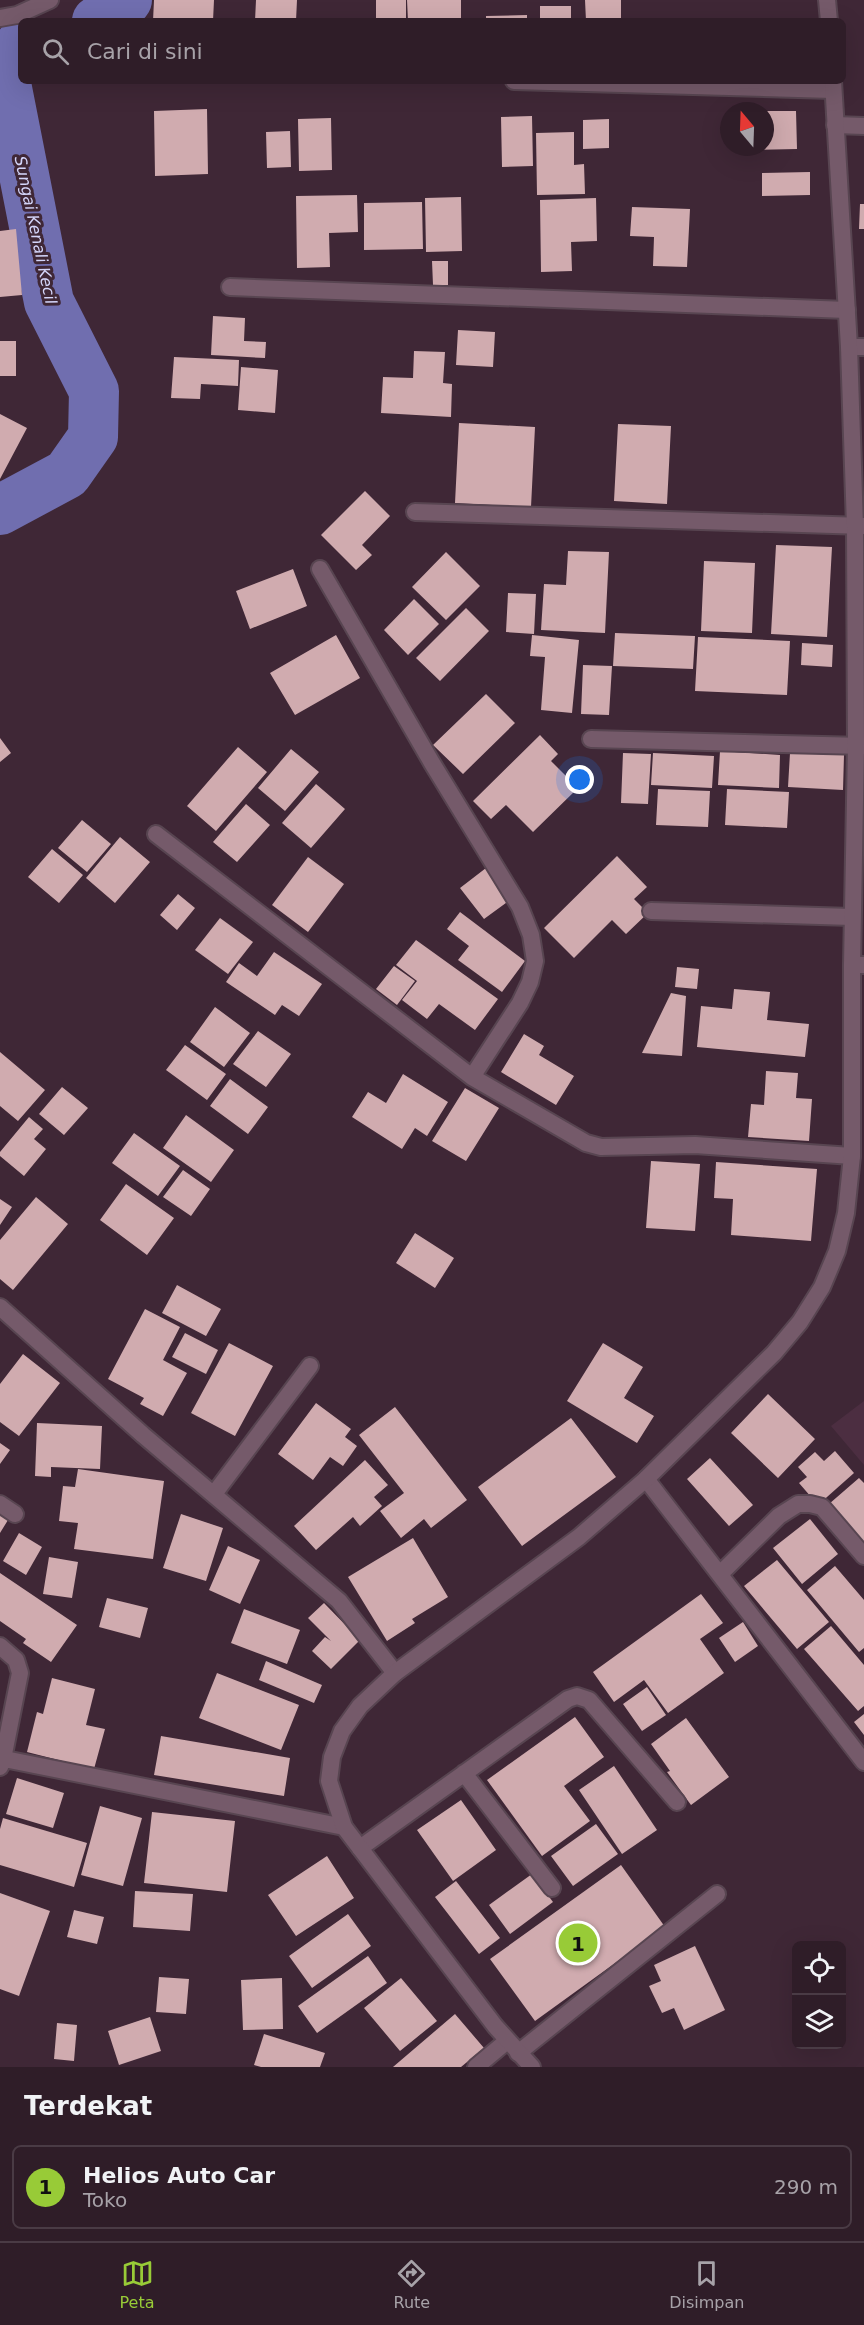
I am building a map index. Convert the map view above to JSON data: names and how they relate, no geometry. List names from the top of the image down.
{
  "water": ["Sungai Kenali Kecil"],
  "north": "top",
  "page": {
    "search": "Cari di sini",
    "pins": "1",
    "heading": "Terdekat",
    "list": [
      {
        "mark": "1",
        "name": "Helios Auto Car",
        "note": "Toko",
        "value": "290 m"
      }
    ],
    "nav": ["Peta", "Rute", "Disimpan"]
  }
}
